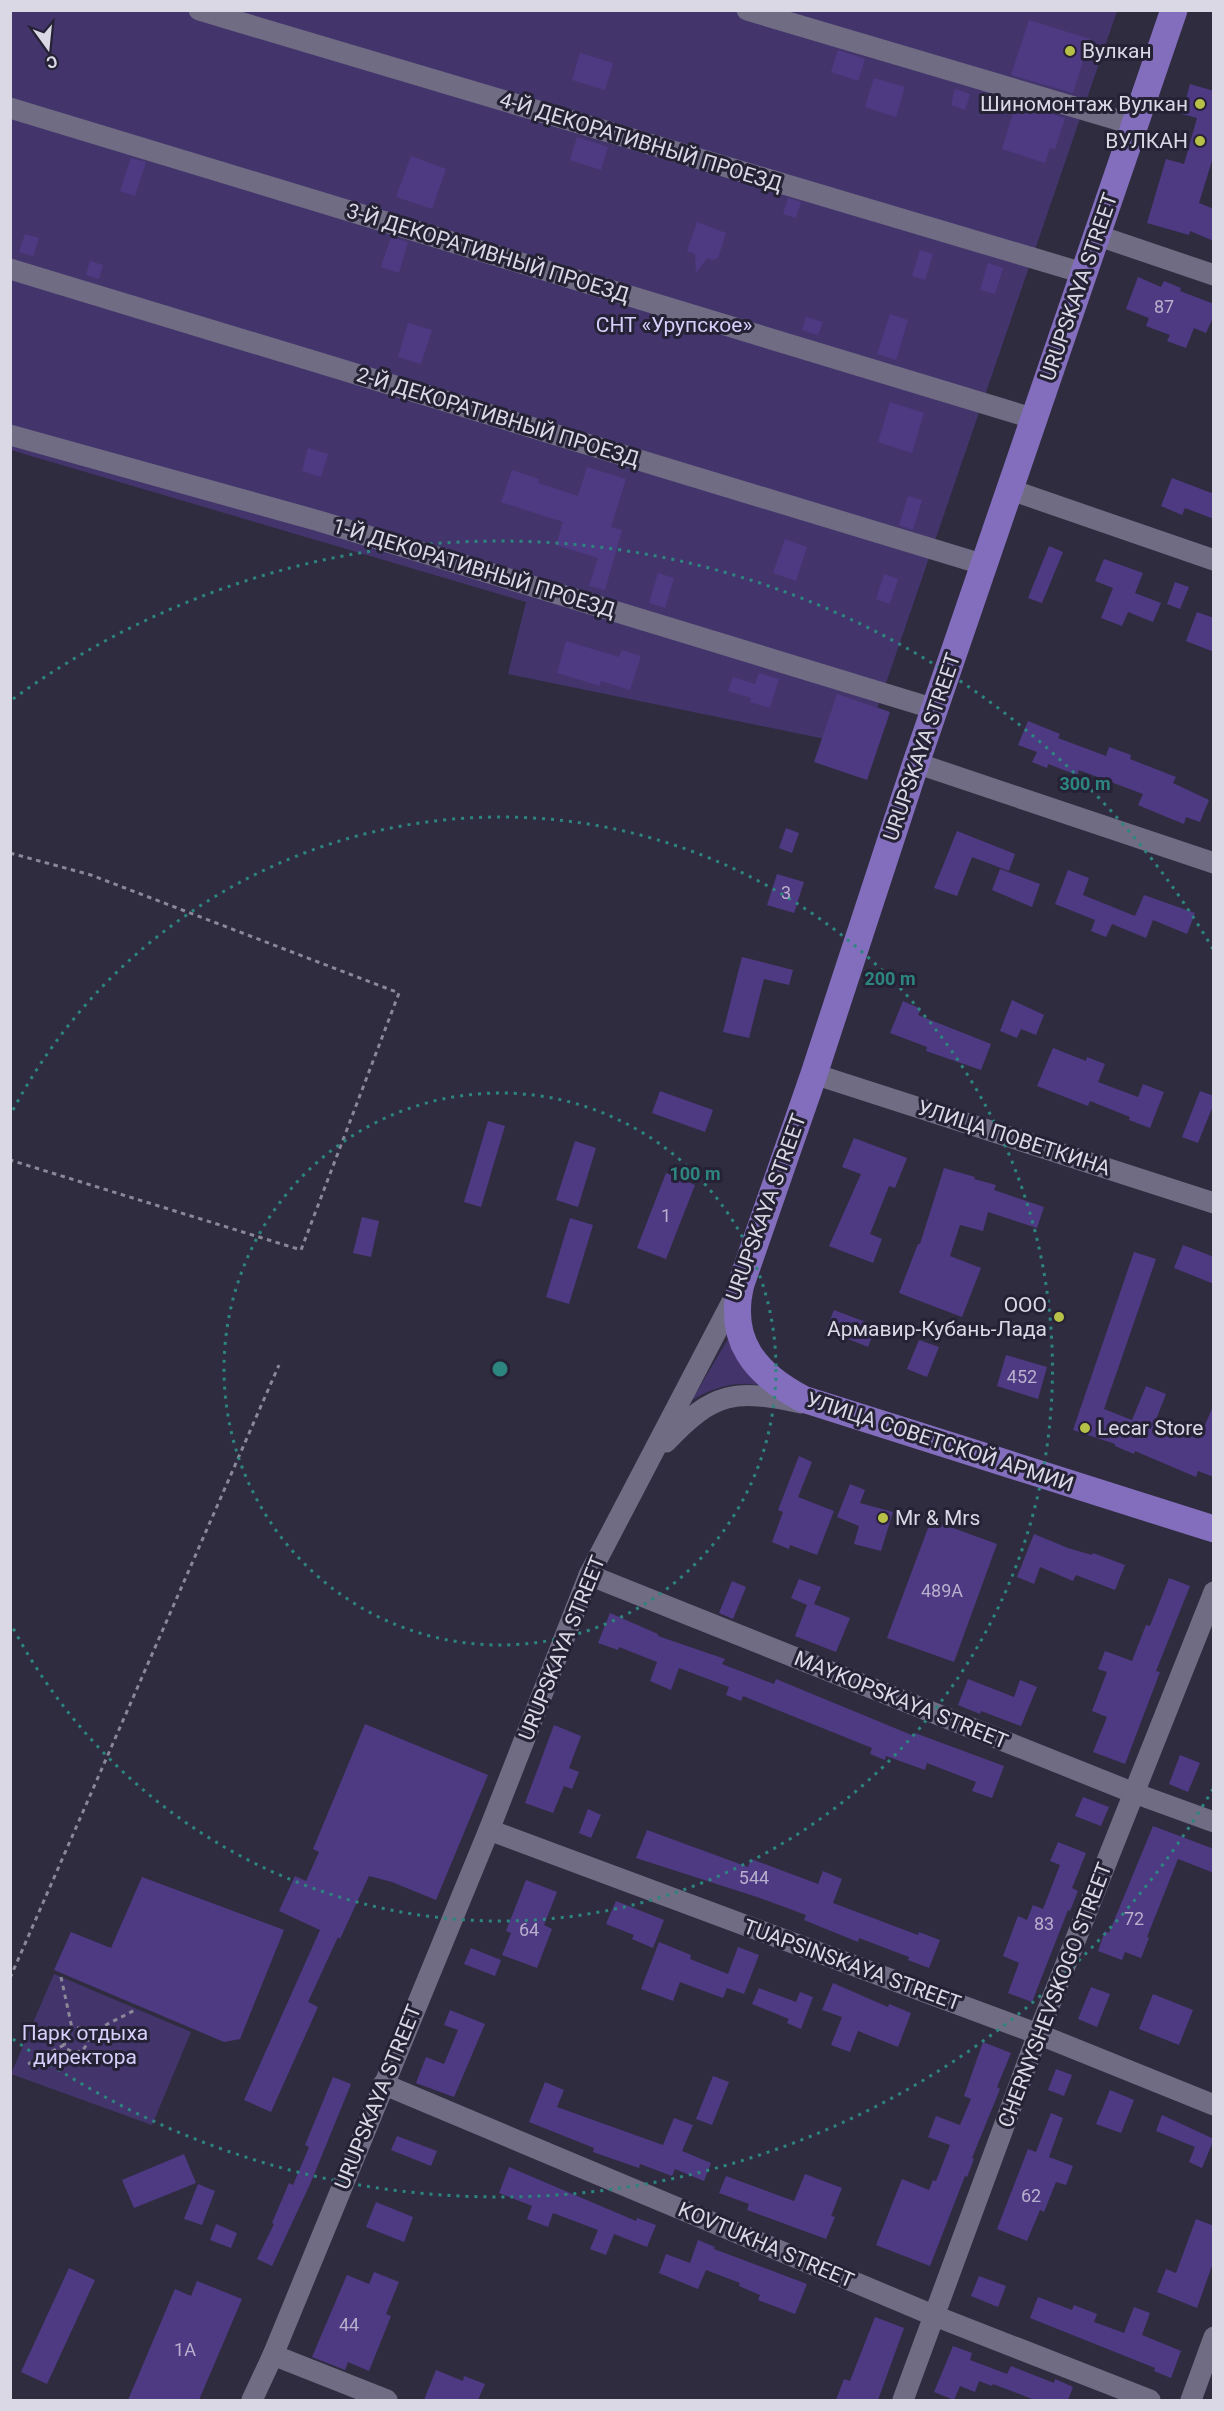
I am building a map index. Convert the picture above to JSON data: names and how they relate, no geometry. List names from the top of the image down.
{
  "streets": {
    "main road": ["URUPSKAYA STREET", "УЛИЦА СОВЕТСКОЙ АРМИИ"],
    "street": [
      "4-Й ДЕКОРАТИВНЫЙ ПРОЕЗД",
      "3-Й ДЕКОРАТИВНЫЙ ПРОЕЗД",
      "2-Й ДЕКОРАТИВНЫЙ ПРОЕЗД",
      "1-Й ДЕКОРАТИВНЫЙ ПРОЕЗД",
      "УЛИЦА ПОВЕТКИНА",
      "MAYKOPSKAYA STREET",
      "TUAPSINSKAYA STREET",
      "CHERNYSHEVSKOGO STREET",
      "KOVTUKHA STREET"
    ]
  },
  "crossings": [
    ["4-Й ДЕКОРАТИВНЫЙ ПРОЕЗД", "URUPSKAYA STREET"],
    ["3-Й ДЕКОРАТИВНЫЙ ПРОЕЗД", "URUPSKAYA STREET"],
    ["URUPSKAYA STREET", "2-Й ДЕКОРАТИВНЫЙ ПРОЕЗД"],
    ["URUPSKAYA STREET", "1-Й ДЕКОРАТИВНЫЙ ПРОЕЗД"],
    ["URUPSKAYA STREET", "УЛИЦА ПОВЕТКИНА"],
    ["URUPSKAYA STREET", "УЛИЦА СОВЕТСКОЙ АРМИИ"],
    ["URUPSKAYA STREET", "MAYKOPSKAYA STREET"],
    ["URUPSKAYA STREET", "TUAPSINSKAYA STREET"],
    ["URUPSKAYA STREET", "KOVTUKHA STREET"],
    ["MAYKOPSKAYA STREET", "CHERNYSHEVSKOGO STREET"],
    ["TUAPSINSKAYA STREET", "CHERNYSHEVSKOGO STREET"],
    ["CHERNYSHEVSKOGO STREET", "KOVTUKHA STREET"]
  ],
  "parks": ["СНТ «Урупское»", "Парк отдыха директора"],
  "places": [
    "Вулкан",
    "Шиномонтаж Вулкан",
    "ВУЛКАН",
    "ООО Армавир-Кубань-Лада",
    "Lecar Store",
    "Mr & Mrs"
  ],
  "house_numbers": [
    "87",
    "3",
    "1",
    "452",
    "489А",
    "544",
    "72",
    "83",
    "64",
    "62",
    "44",
    "1А"
  ],
  "north": "bottom",
  "rings": ["300 m", "200 m", "100 m"]
}
